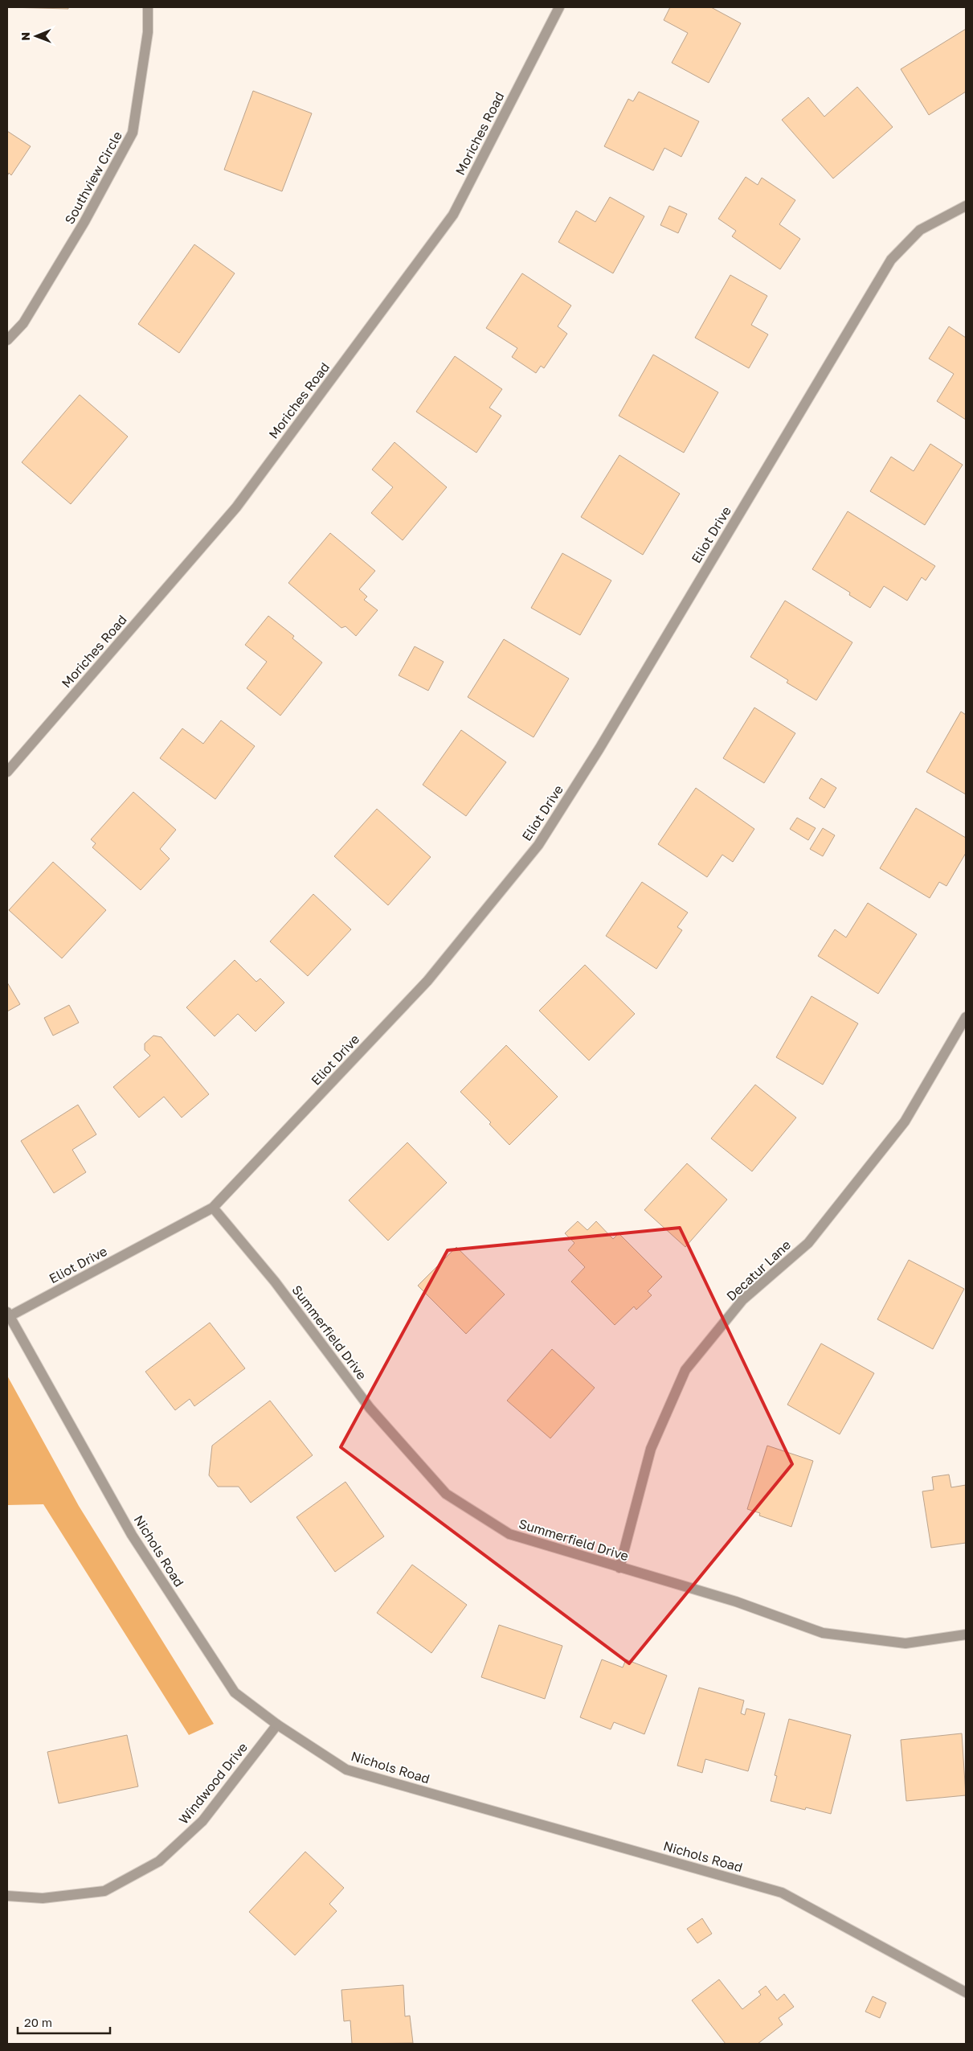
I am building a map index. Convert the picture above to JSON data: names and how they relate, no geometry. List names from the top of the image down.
{
  "streets": {
    "street": [
      "Moriches Road",
      "Southview Circle",
      "Eliot Drive",
      "Decatur Lane",
      "Summerfield Drive",
      "Nichols Road",
      "Windwood Drive"
    ]
  },
  "crossings": [
    ["Eliot Drive", "Summerfield Drive"],
    ["Eliot Drive", "Nichols Road"],
    ["Decatur Lane", "Summerfield Drive"],
    ["Nichols Road", "Windwood Drive"]
  ],
  "scale_bar": "20 m",
  "north": "left"
}
